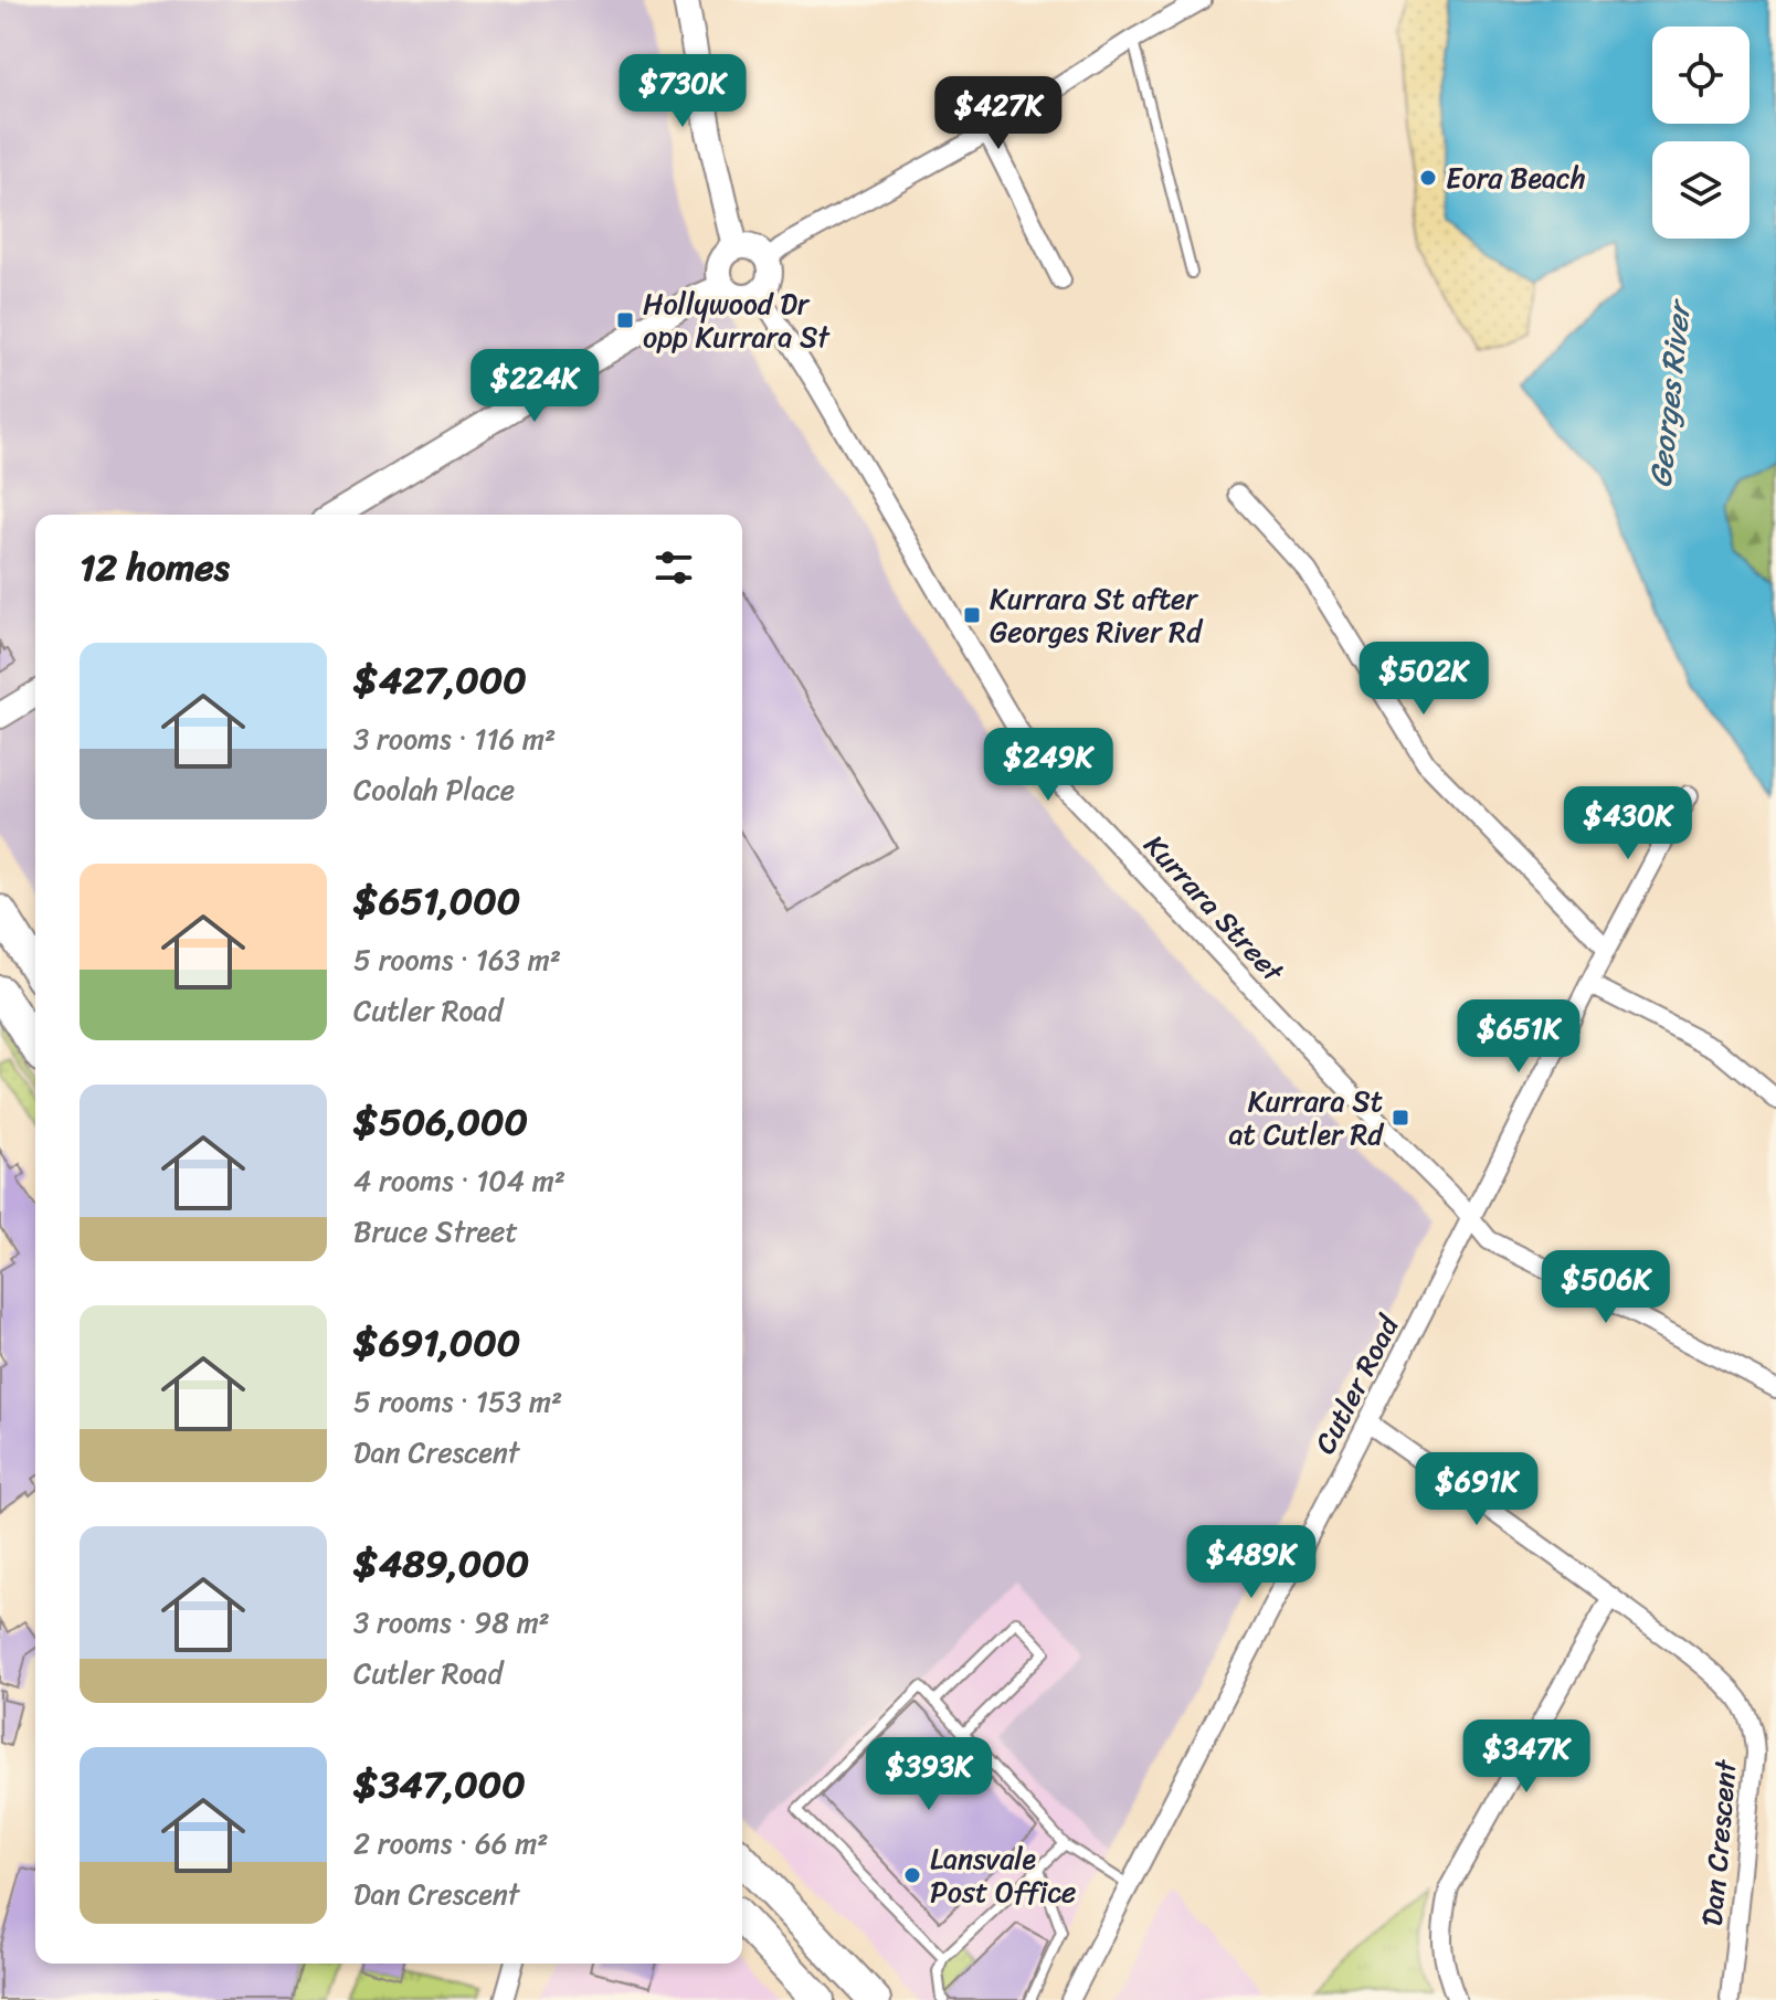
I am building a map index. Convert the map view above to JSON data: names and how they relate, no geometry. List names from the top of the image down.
{
  "streets": {
    "street": ["Kurrara Street", "Cutler Road", "Dan Crescent"]
  },
  "crossings": [
    ["Kurrara Street", "Cutler Road"],
    ["Cutler Road", "Dan Crescent"]
  ],
  "water": ["Georges River"],
  "places": {
    "other": ["Eora Beach", "Lansvale Post Office"],
    "transit": ["Hollywood Dr opp Kurrara St", "Kurrara St after Georges River Rd", "Kurrara St at Cutler Rd"]
  },
  "page": {
    "price": [
      "$730K",
      "$427K",
      "$224K",
      "$502K",
      "$249K",
      "$430K",
      "$651K",
      "$506K",
      "$691K",
      "$489K",
      "$347K",
      "$393K"
    ],
    "heading": "12 homes",
    "list": [
      {
        "name": "$427,000",
        "note": "3 rooms · 116 m² · Coolah Place"
      },
      {
        "name": "$651,000",
        "note": "5 rooms · 163 m² · Cutler Road"
      },
      {
        "name": "$506,000",
        "note": "4 rooms · 104 m² · Bruce Street"
      },
      {
        "name": "$691,000",
        "note": "5 rooms · 153 m² · Dan Crescent"
      },
      {
        "name": "$489,000",
        "note": "3 rooms · 98 m² · Cutler Road"
      },
      {
        "name": "$347,000",
        "note": "2 rooms · 66 m² · Dan Crescent"
      }
    ]
  }
}
